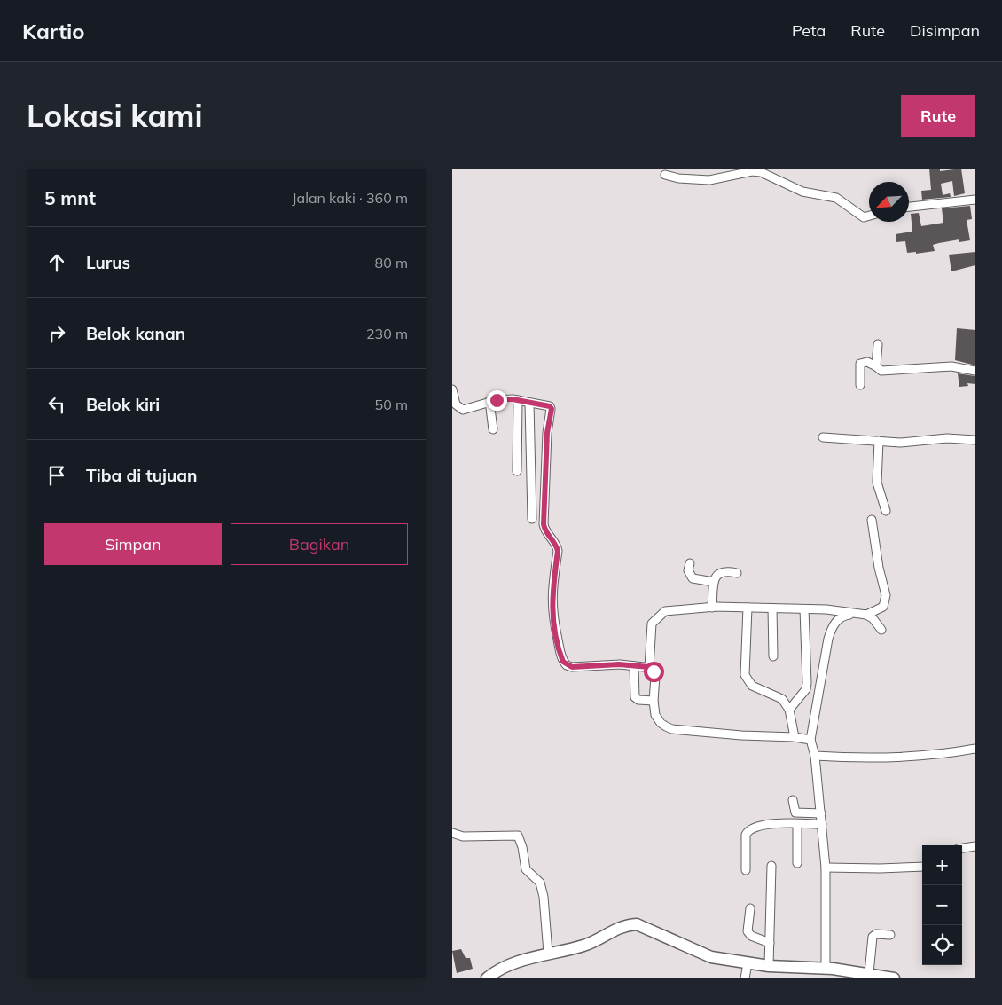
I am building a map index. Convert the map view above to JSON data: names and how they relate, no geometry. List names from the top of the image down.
{
  "north": "bottom left",
  "page": {
    "header": "Kartio",
    "nav": ["Peta", "Rute", "Disimpan"],
    "buttons": [
      "Rute",
      ["Simpan", "Bagikan"]
    ],
    "title": "Lokasi kami",
    "heading": ["5 mnt", "Jalan kaki · 360 m"],
    "list": [
      ["Lurus", "80 m"],
      ["Belok kanan", "230 m"],
      ["Belok kiri", "50 m"],
      "Tiba di tujuan"
    ],
    "map_buttons": ["+", "−"]
  }
}
